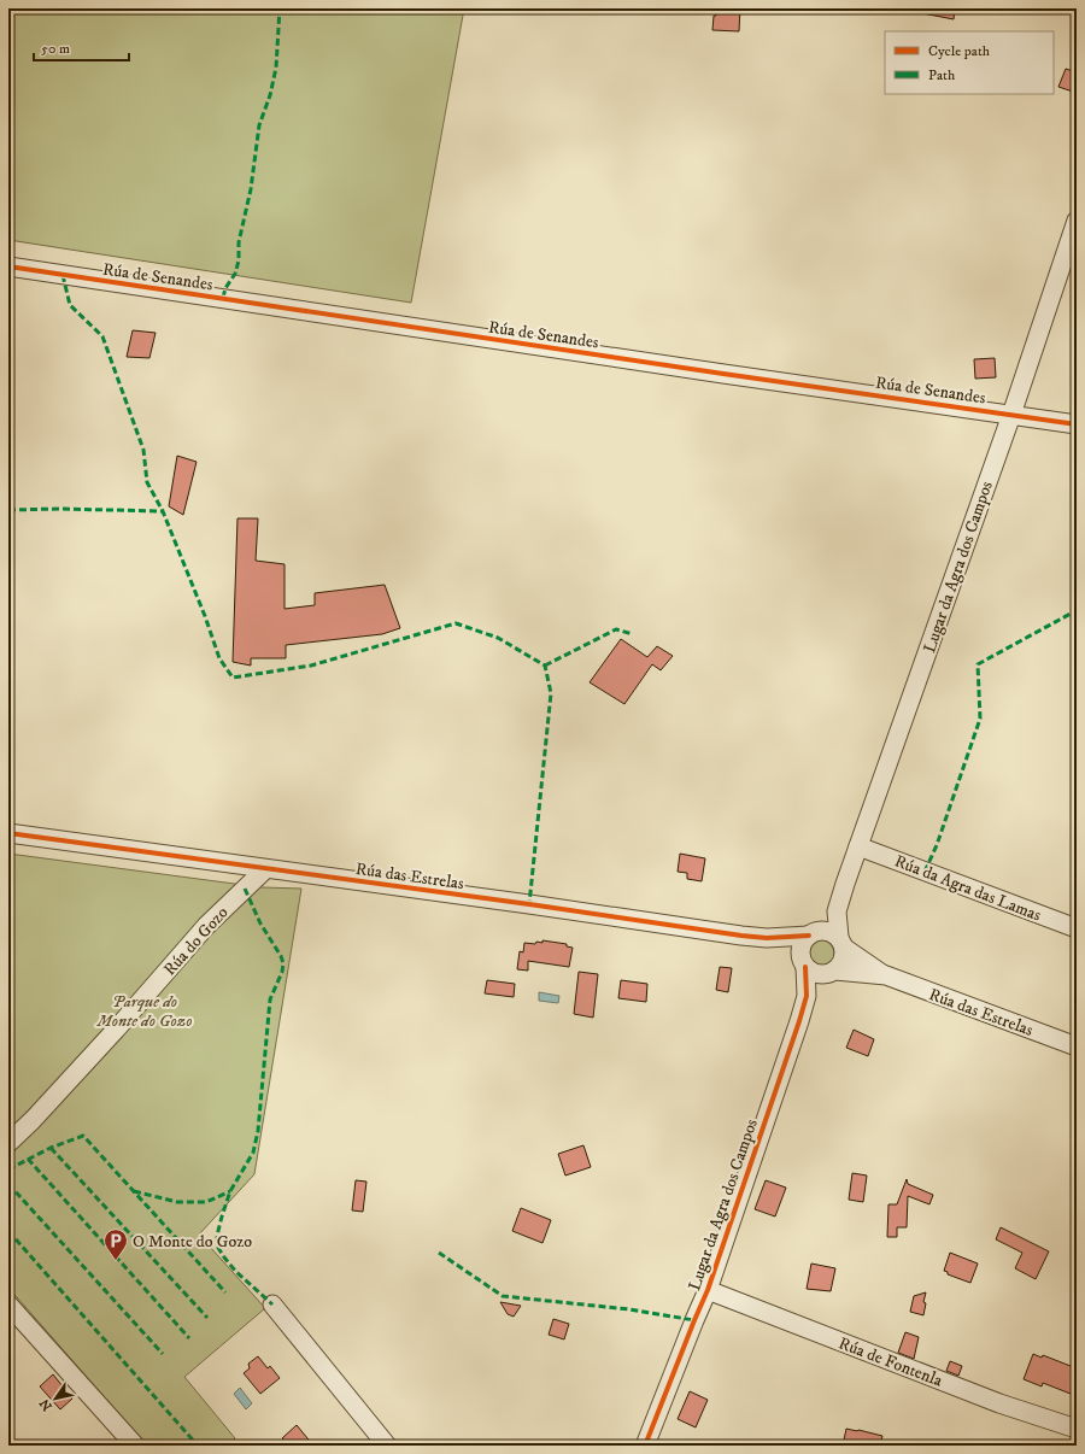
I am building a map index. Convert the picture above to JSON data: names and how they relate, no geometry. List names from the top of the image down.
{
  "streets": {
    "street": [
      "Rúa de Senandes",
      "Lugar da Agra dos Campos",
      "Rúa das Estrelas",
      "Rúa da Agra das Lamas",
      "Rúa do Gozo",
      "Rúa de Fontenla"
    ]
  },
  "crossings": [
    ["Rúa de Senandes", "Lugar da Agra dos Campos"],
    ["Lugar da Agra dos Campos", "Rúa das Estrelas"],
    ["Lugar da Agra dos Campos", "Rúa da Agra das Lamas"],
    ["Lugar da Agra dos Campos", "Rúa de Fontenla"],
    ["Rúa das Estrelas", "Rúa do Gozo"]
  ],
  "parks": ["Parque do Monte do Gozo"],
  "places": {
    "parking": ["O Monte do Gozo"]
  },
  "legend": ["Cycle path", "Path"],
  "scale_bar": "50 m",
  "north": "bottom left"
}
